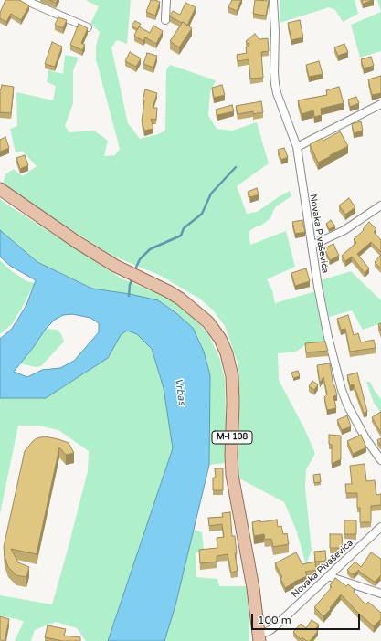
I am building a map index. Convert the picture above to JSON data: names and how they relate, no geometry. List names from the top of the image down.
{
  "streets": {
    "main road": ["M-I 108"],
    "street": ["Novaka Pivaševića"]
  },
  "crossings": [
    ["Novaka Pivaševića", "M-I 108"]
  ],
  "water": ["Vrbas"],
  "scale_bar": "100 m"
}
